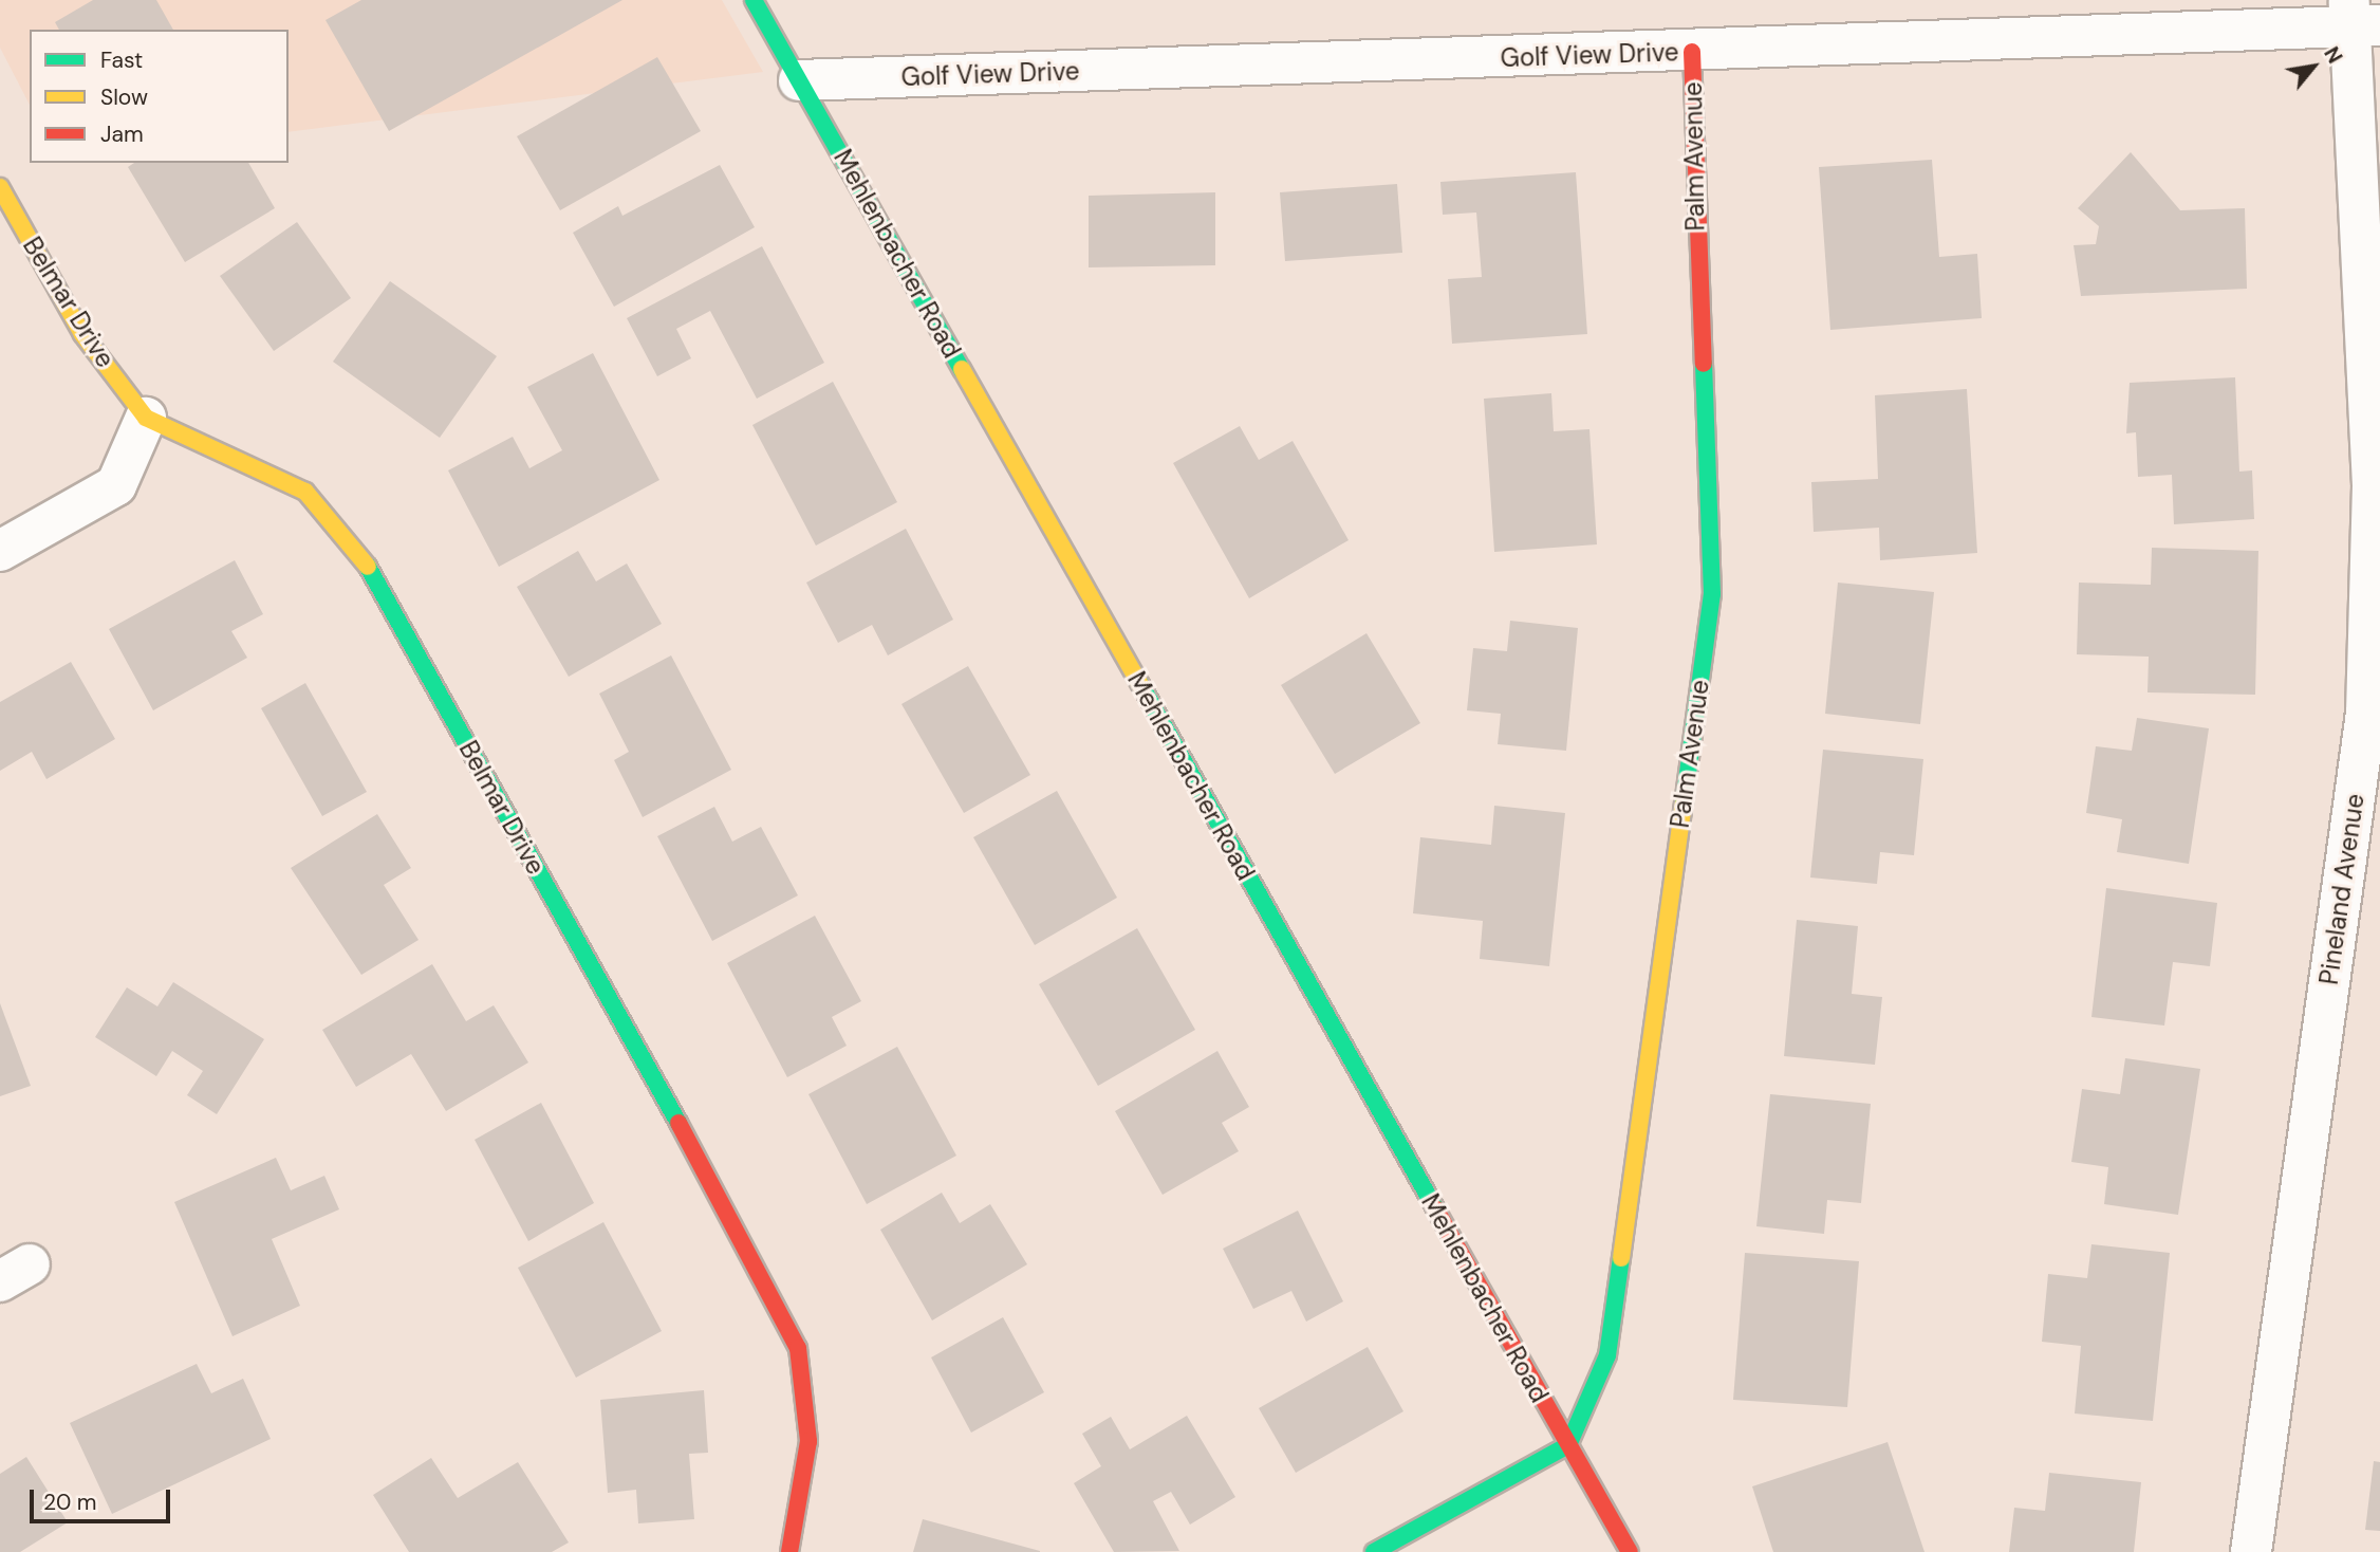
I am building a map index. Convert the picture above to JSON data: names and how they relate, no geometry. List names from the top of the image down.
{
  "streets": {
    "street": [
      "Golf View Drive",
      "Palm Avenue",
      "Mehlenbacher Road",
      "Belmar Drive",
      "Pineland Avenue"
    ]
  },
  "crossings": [
    ["Golf View Drive", "Palm Avenue"],
    ["Golf View Drive", "Mehlenbacher Road"],
    ["Golf View Drive", "Pineland Avenue"],
    ["Palm Avenue", "Mehlenbacher Road"]
  ],
  "legend": ["Fast", "Slow", "Jam"],
  "scale_bar": "20 m",
  "north": "top right"
}
